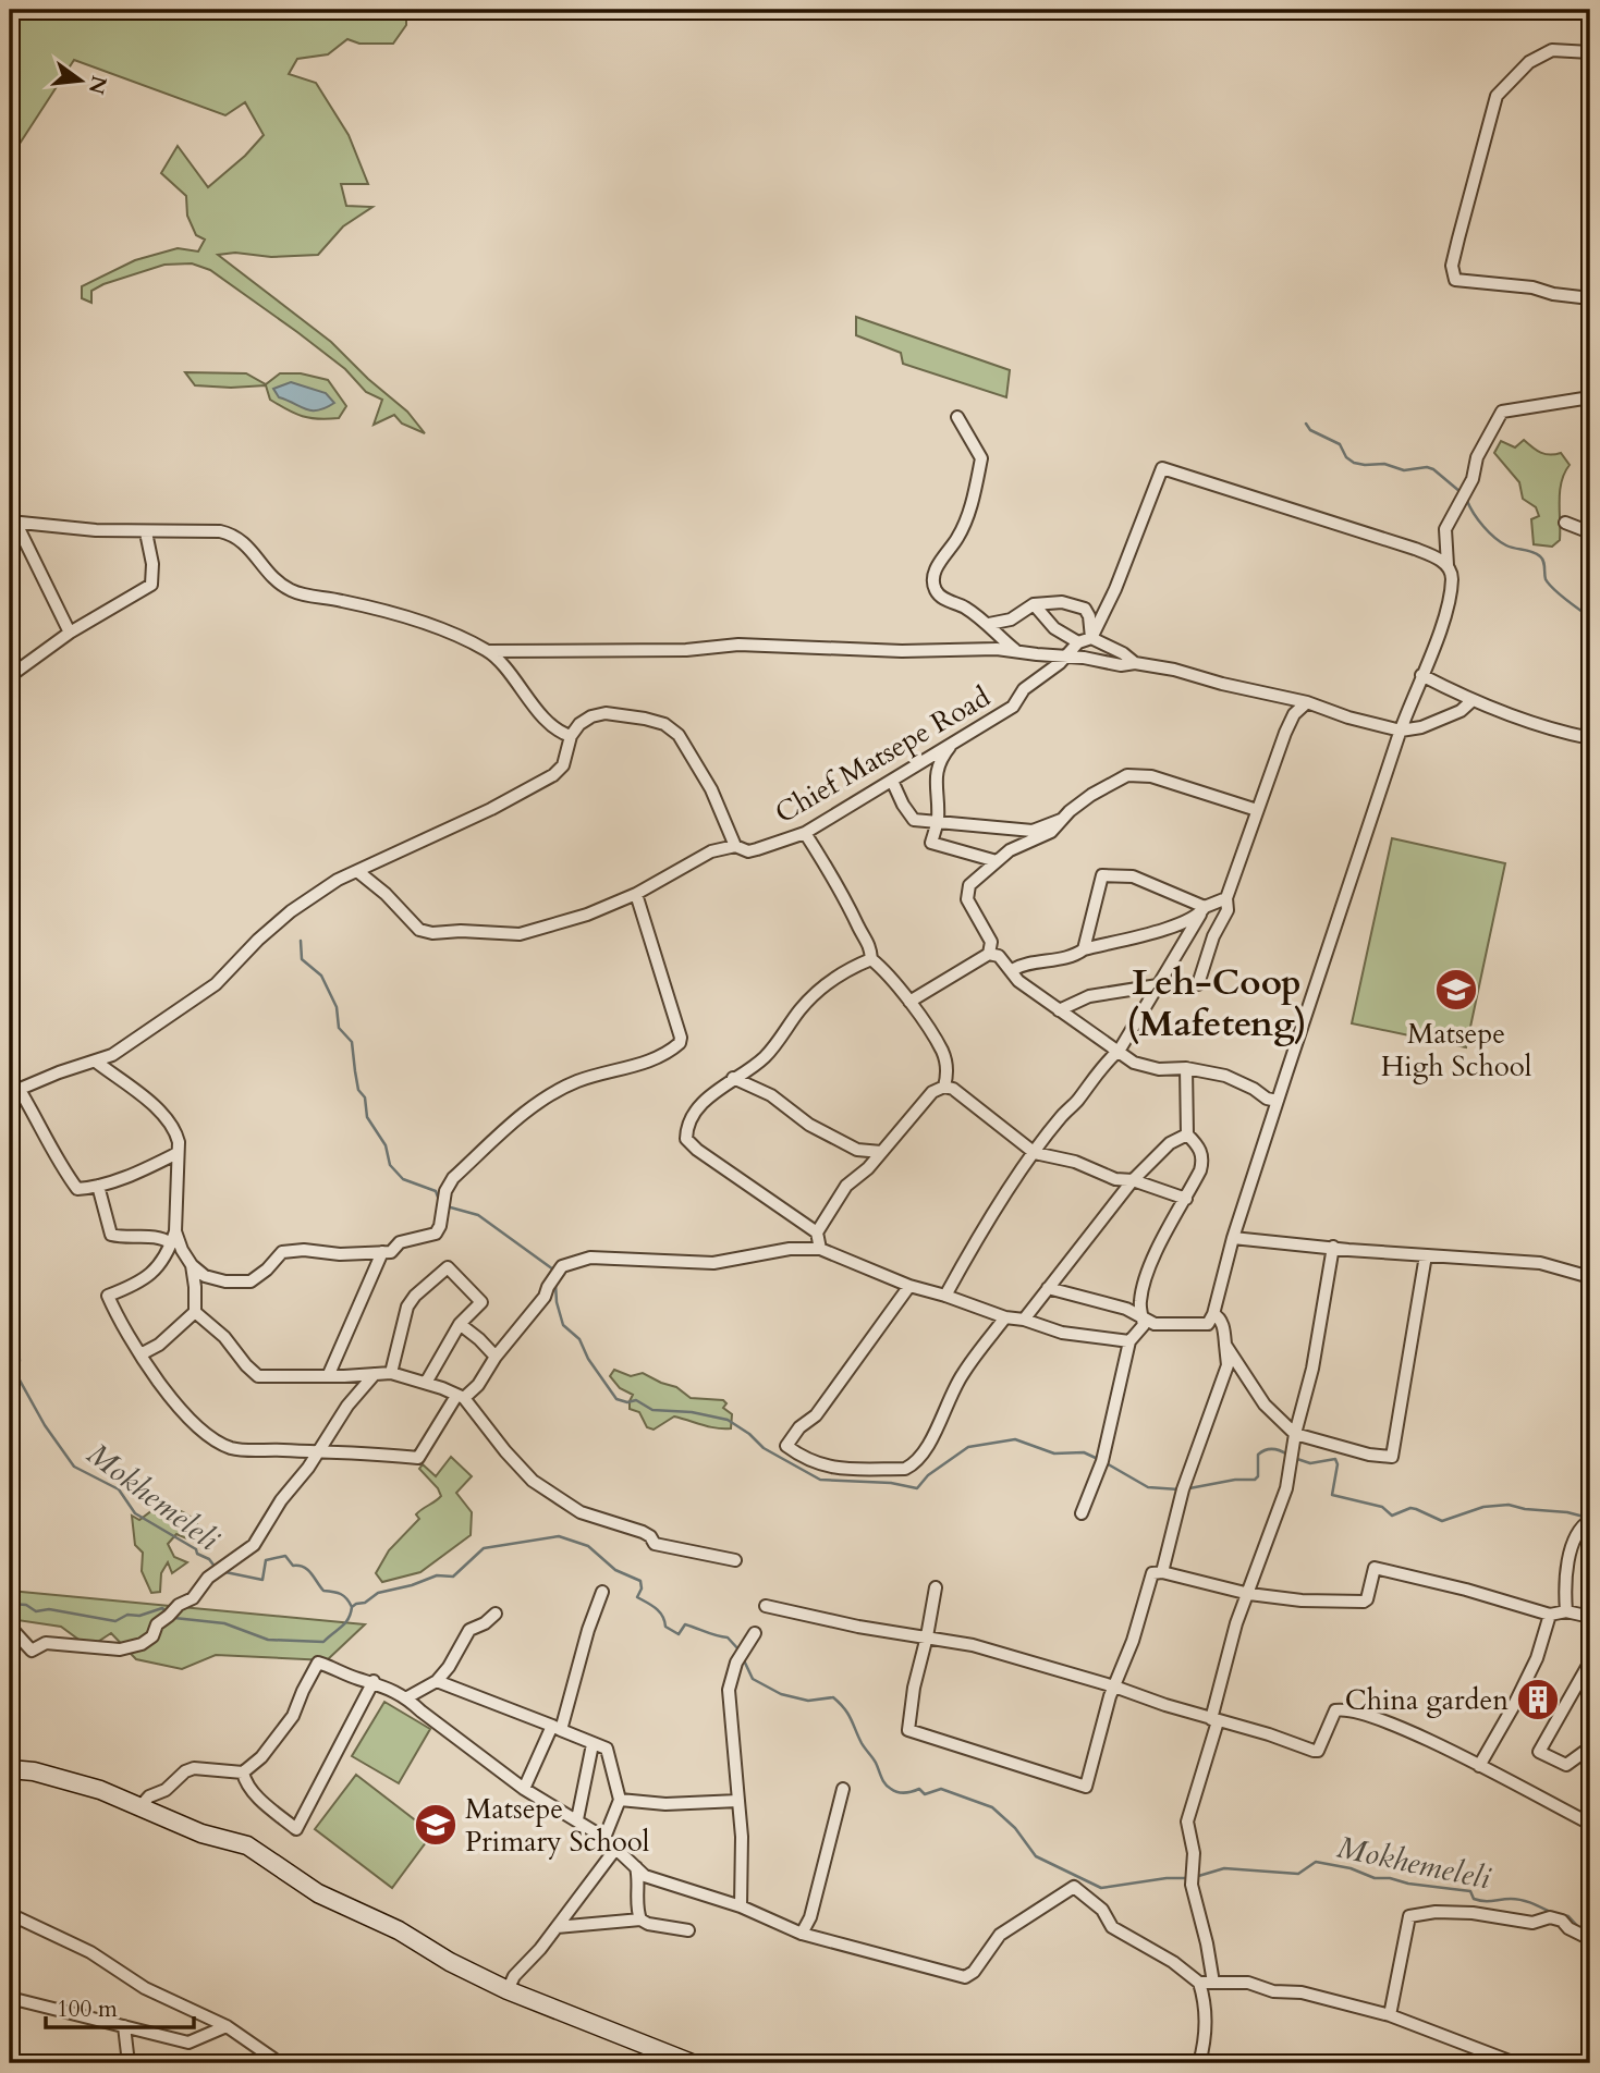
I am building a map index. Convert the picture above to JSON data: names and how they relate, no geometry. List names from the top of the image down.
{
  "streets": {
    "street": ["Chief Matsepe Road"]
  },
  "districts": ["Leh-Coop (Mafeteng)"],
  "water": ["Mokhemeleli"],
  "places": {
    "school or university": ["Matsepe High School", "Matsepe Primary School"],
    "building": ["China garden"]
  },
  "scale_bar": "100 m",
  "north": "right"
}
